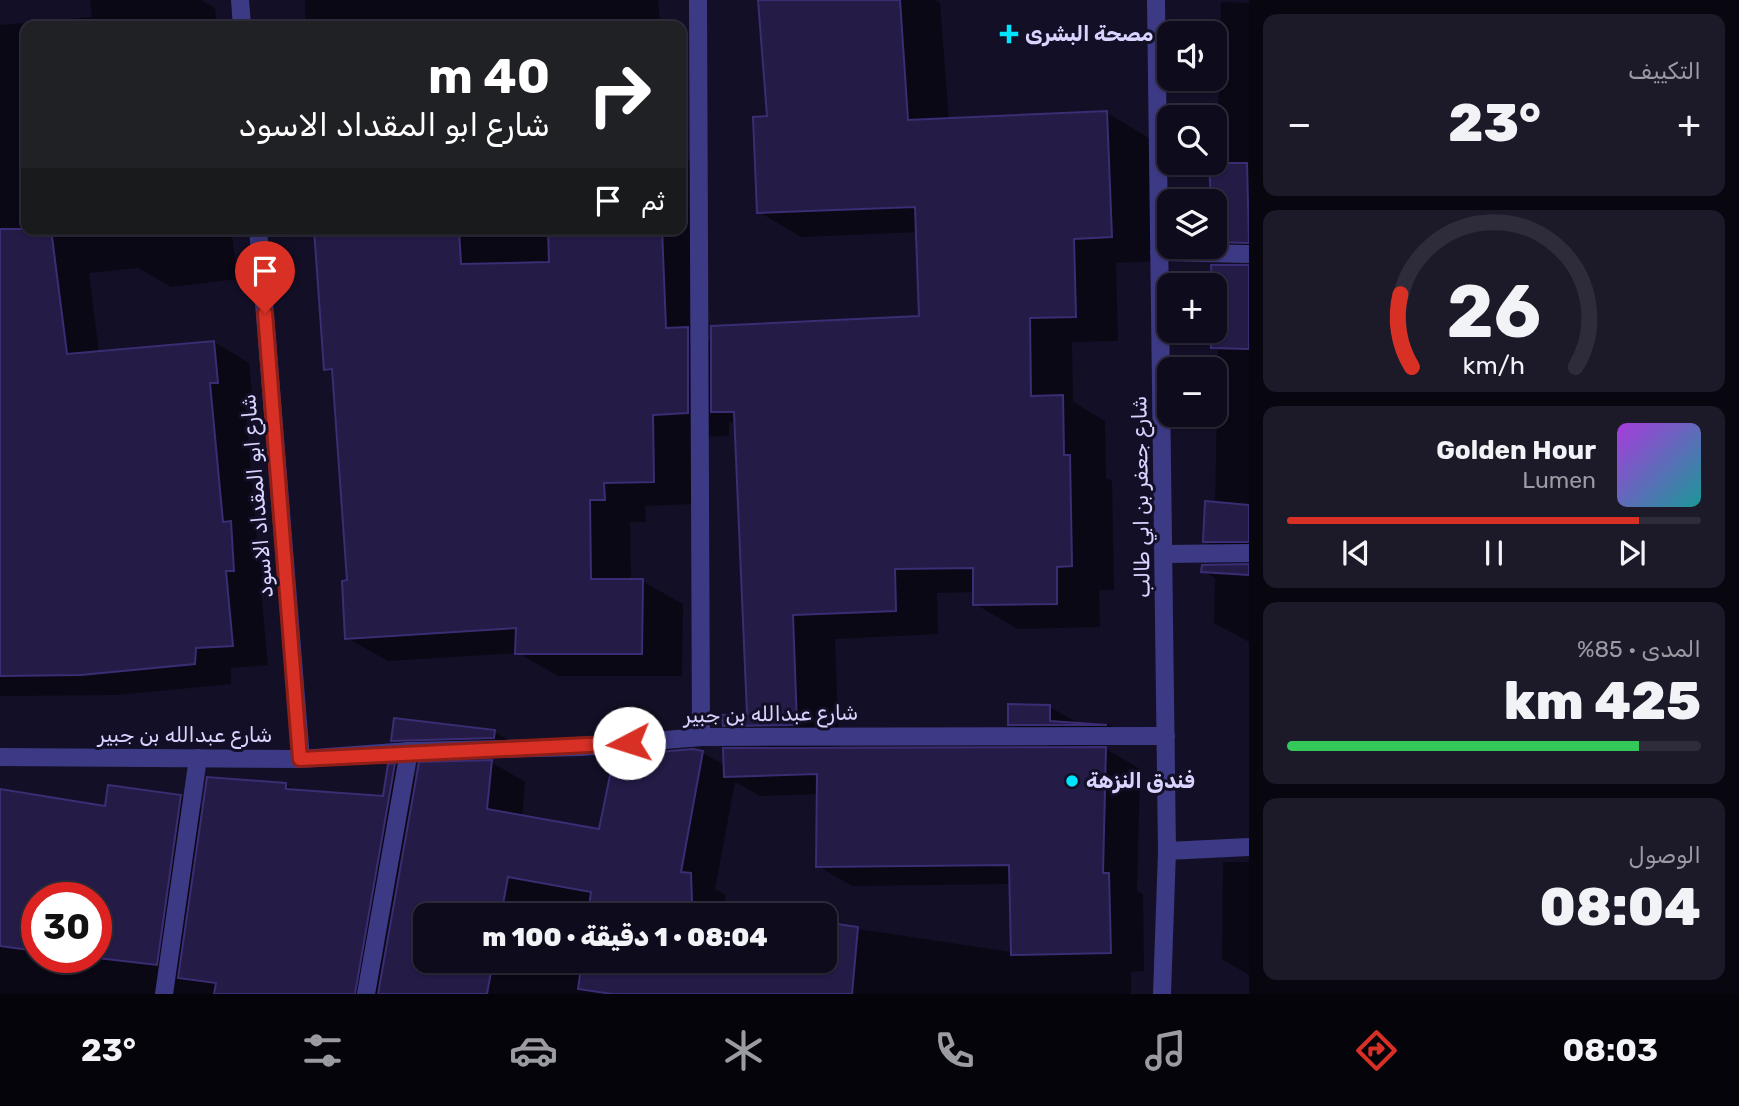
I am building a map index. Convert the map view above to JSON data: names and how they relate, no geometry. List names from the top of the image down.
{
  "streets": {
    "street": ["شارع ابو المقداد الاسود", "شارع جعفر بن ابي طالب", "شارع عبدالله بن جبير"]
  },
  "crossings": [
    ["شارع ابو المقداد الاسود", "شارع عبدالله بن جبير"],
    ["شارع جعفر بن ابي طالب", "شارع عبدالله بن جبير"]
  ],
  "places": {
    "health": ["مصحة البشرى"],
    "other": ["فندق النزهة"]
  },
  "page": {
    "tile": [
      "التكييف",
      ["المدى · 85%", "425 km"],
      ["الوصول", "08:04"]
    ],
    "map_buttons": ["+", "−"],
    "turn": ["40 m", "شارع ابو المقداد الاسود"],
    "heat": ["−", "23°", "+"],
    "then": "ثم",
    "song": ["Golden Hour", "Lumen"],
    "limit": "30",
    "trip": "08:04 · 1 دقيقة · 100 m",
    "tabs": ["08:03", "23°"],
    "gauge": ["26", "km/h"]
  }
}
